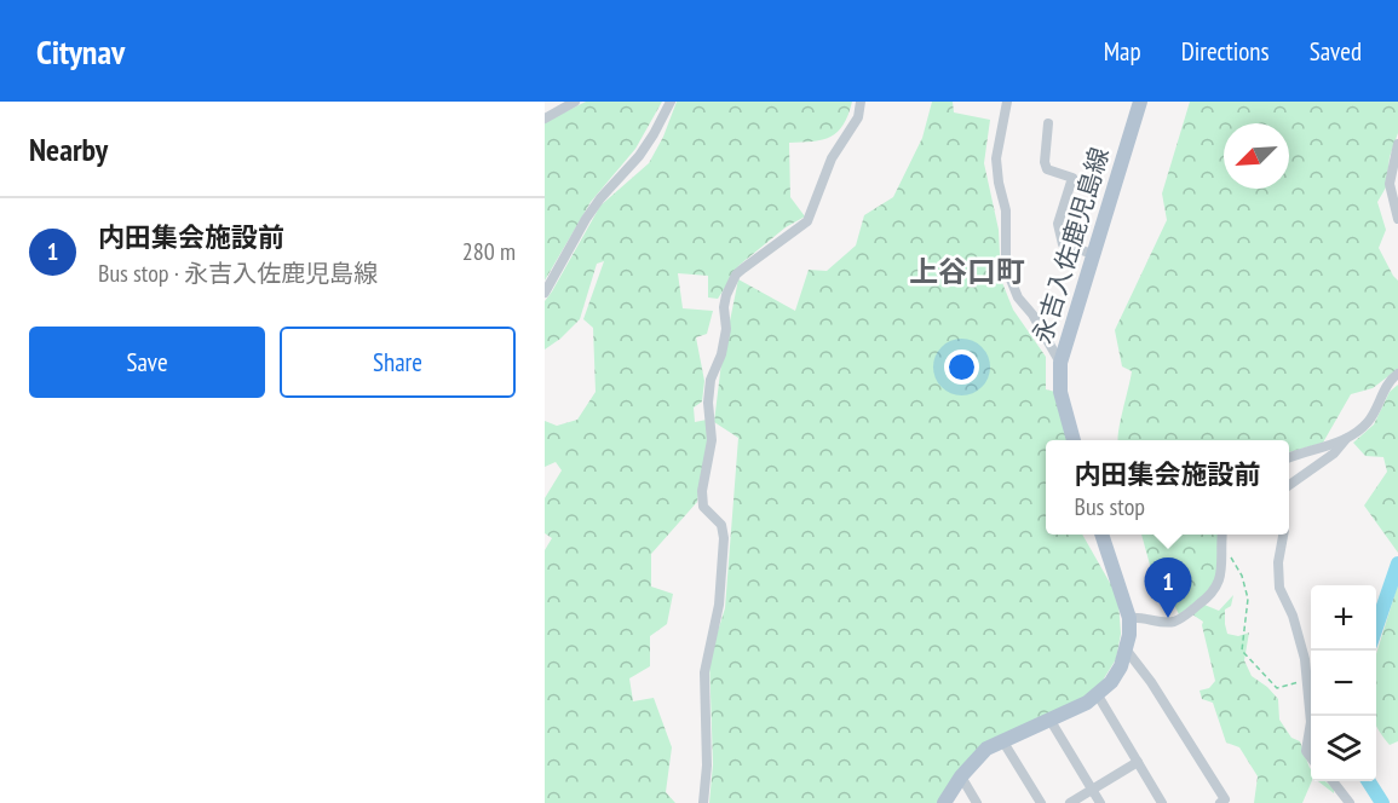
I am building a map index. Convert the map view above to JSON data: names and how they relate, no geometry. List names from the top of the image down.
{
  "streets": {
    "main road": ["永吉入佐鹿児島線"]
  },
  "districts": ["上谷口町"],
  "north": "bottom left",
  "page": {
    "header": "Citynav",
    "nav": ["Map", "Directions", "Saved"],
    "heading": "Nearby",
    "list": [
      {
        "mark": "1",
        "name": "内田集会施設前",
        "note": "Bus stop · 永吉入佐鹿児島線",
        "value": "280 m"
      }
    ],
    "buttons": ["Save", "Share"],
    "popup": ["内田集会施設前", "Bus stop"],
    "pins": "1",
    "map_buttons": ["+", "−"]
  }
}
